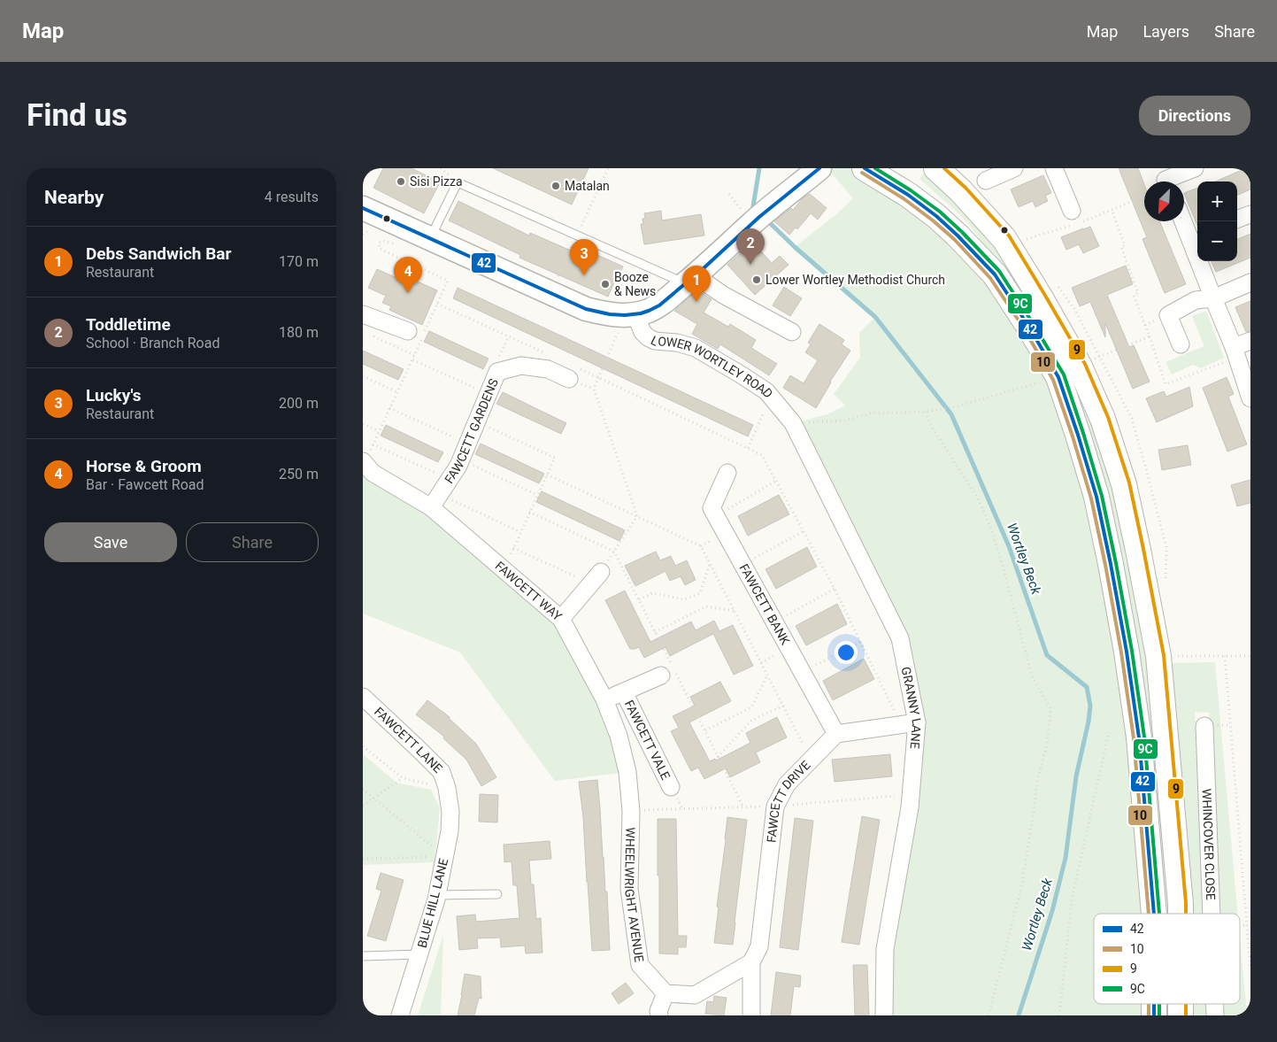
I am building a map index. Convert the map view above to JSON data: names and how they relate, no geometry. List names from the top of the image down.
{
  "streets": {
    "street": [
      "LOWER WORTLEY ROAD",
      "FAWCETT GARDENS",
      "FAWCETT WAY",
      "FAWCETT BANK",
      "GRANNY LANE",
      "FAWCETT VALE",
      "FAWCETT LANE",
      "FAWCETT DRIVE",
      "WHINCOVER CLOSE",
      "WHEELWRIGHT AVENUE",
      "BLUE HILL LANE"
    ]
  },
  "crossings": [
    ["LOWER WORTLEY ROAD", "GRANNY LANE"],
    ["FAWCETT GARDENS", "FAWCETT WAY"],
    ["FAWCETT WAY", "FAWCETT VALE"],
    ["FAWCETT WAY", "WHEELWRIGHT AVENUE"],
    ["FAWCETT BANK", "FAWCETT DRIVE"],
    ["FAWCETT LANE", "BLUE HILL LANE"]
  ],
  "water": ["Wortley Beck"],
  "places": [
    "Sisi Pizza",
    "Matalan",
    "Lower Wortley Methodist Church",
    "Booze & News"
  ],
  "lines": [
    "transit line 42",
    "transit line 9",
    "transit line 9C",
    "transit line 10"
  ],
  "legend": [
    "42",
    "10",
    "9",
    "9C"
  ],
  "north": "bottom left",
  "page": {
    "header": "Map",
    "nav": ["Map", "Layers", "Share"],
    "buttons": [
      "Directions",
      ["Save", "Share"]
    ],
    "title": "Find us",
    "heading": ["Nearby", "4 results"],
    "map_buttons": ["+", "−"],
    "list": [
      {
        "mark": "1",
        "name": "Debs Sandwich Bar",
        "note": "Restaurant",
        "value": "170 m"
      },
      {
        "mark": "2",
        "name": "Toddletime",
        "note": "School · Branch Road",
        "value": "180 m"
      },
      {
        "mark": "3",
        "name": "Lucky's",
        "note": "Restaurant",
        "value": "200 m"
      },
      {
        "mark": "4",
        "name": "Horse & Groom",
        "note": "Bar · Fawcett Road",
        "value": "250 m"
      }
    ],
    "pins": [
      "2",
      "3",
      "4",
      "1"
    ]
  }
}
